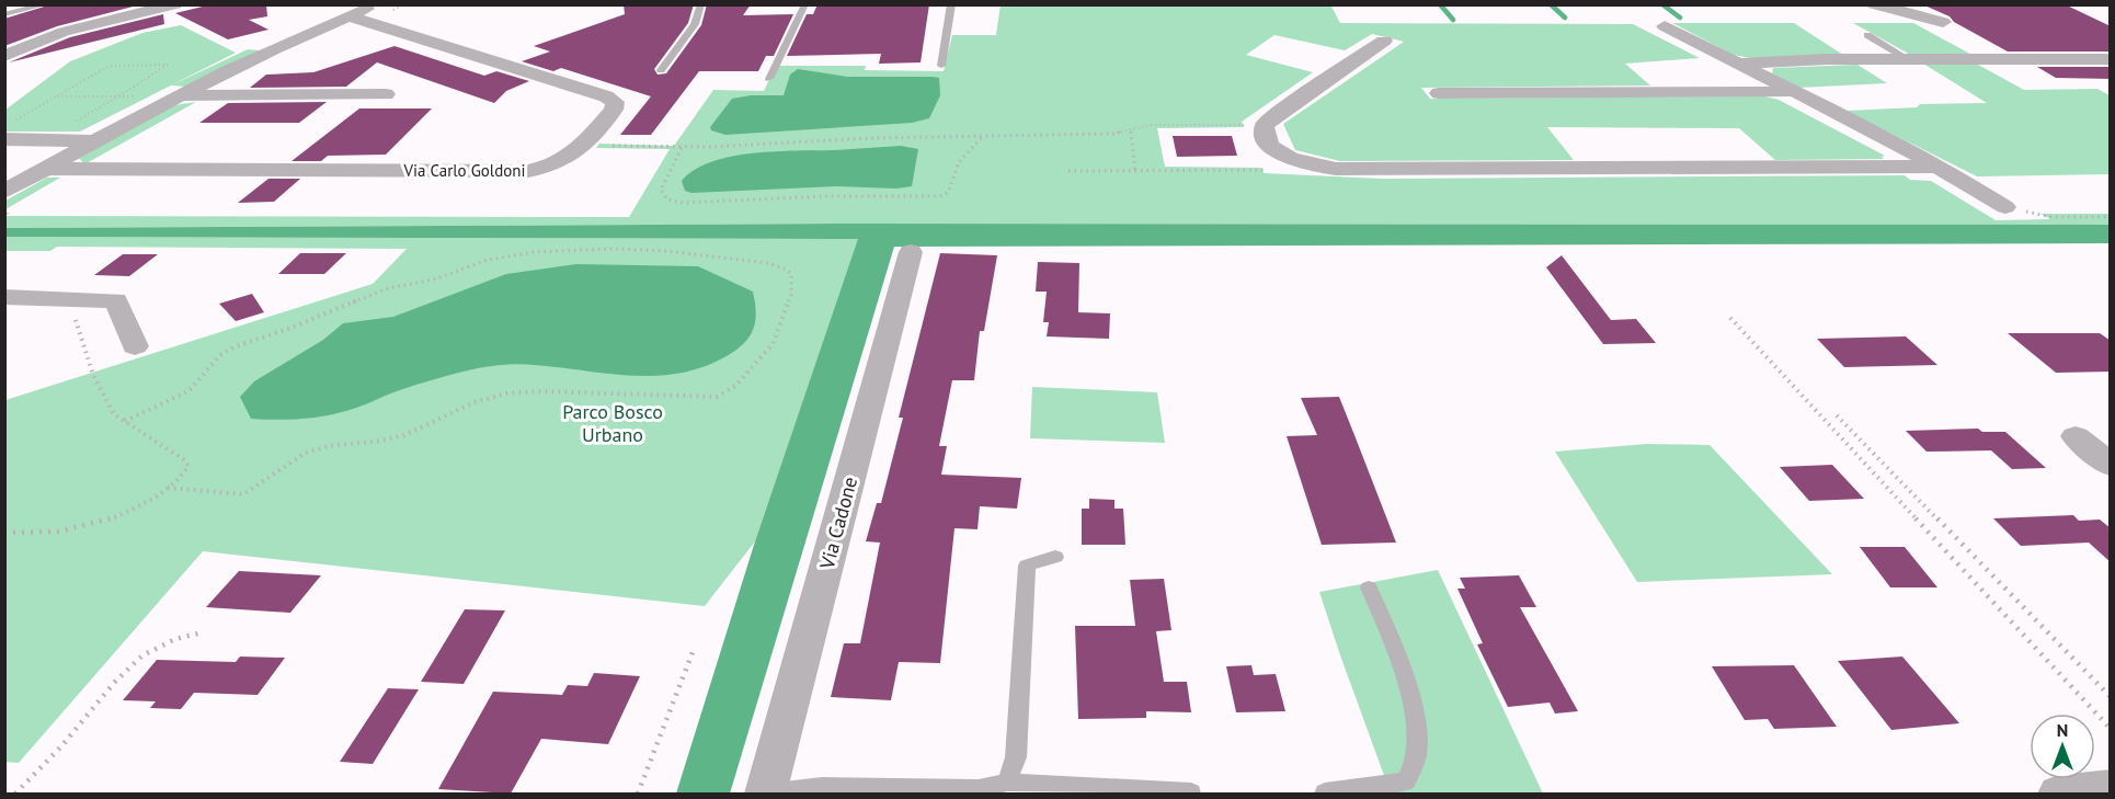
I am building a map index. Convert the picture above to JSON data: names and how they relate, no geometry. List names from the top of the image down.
{
  "streets": {
    "street": ["Via Carlo Goldoni", "Via Cadone"]
  },
  "parks": ["Parco Bosco Urbano"],
  "north": "top"
}
